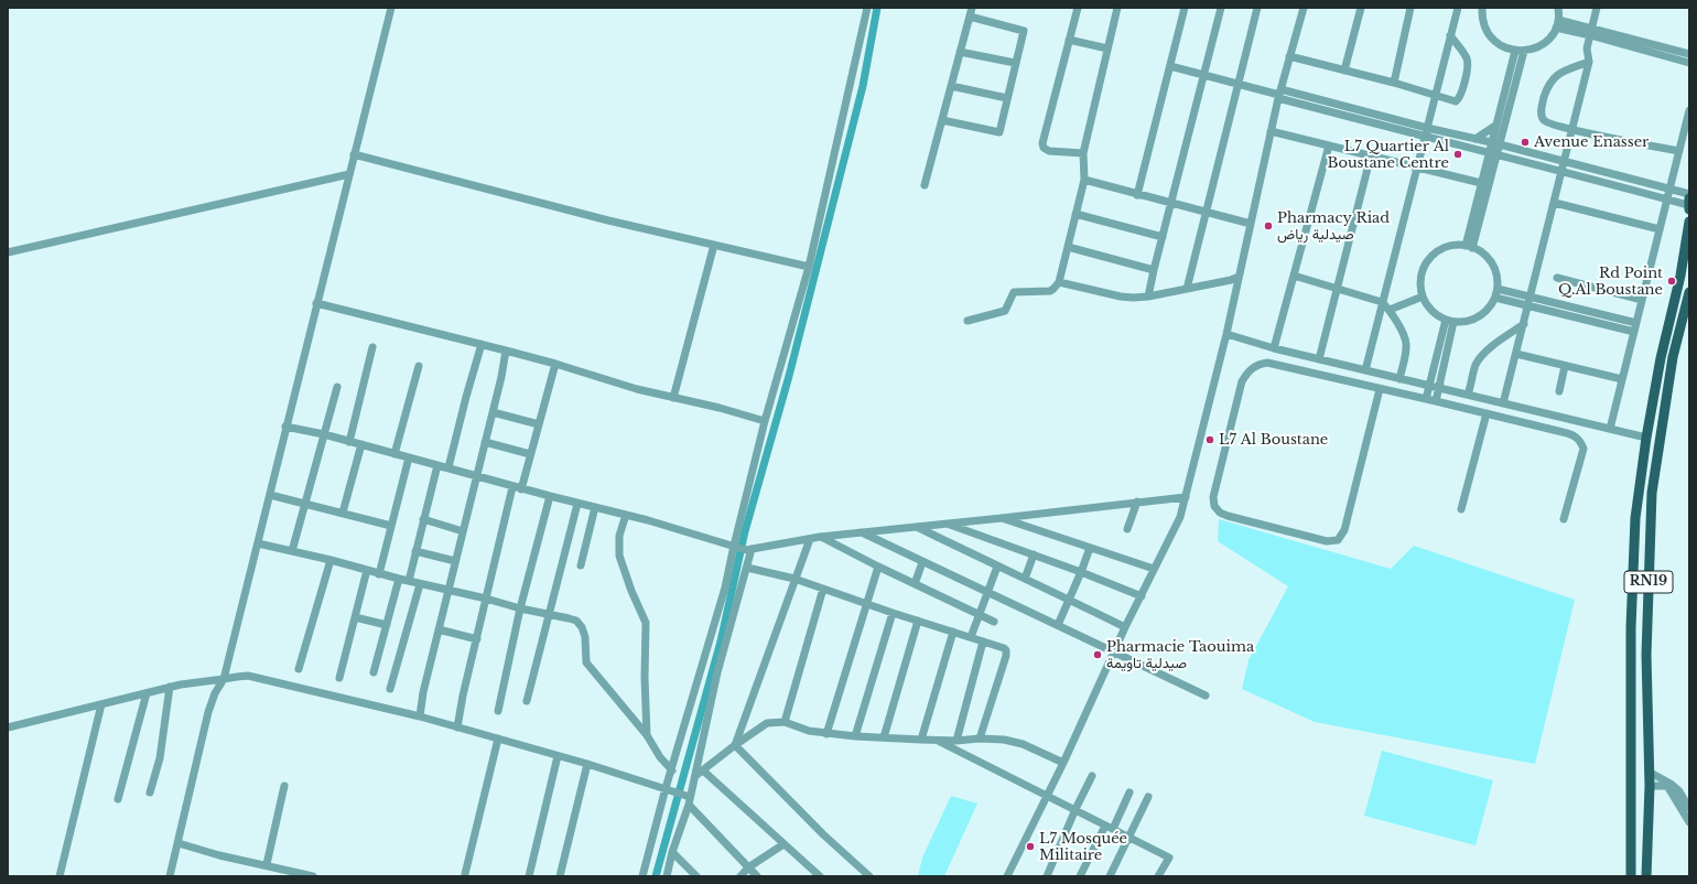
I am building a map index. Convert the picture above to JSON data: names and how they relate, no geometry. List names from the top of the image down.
{
  "streets": {
    "main road": ["RN19"]
  },
  "places": [
    "Avenue Enasser",
    "L7 Quartier Al Boustane Centre",
    "Pharmacy Riad صيدلية رياض",
    "Rd Point Q.Al Boustane",
    "L7 Al Boustane",
    "Pharmacie Taouima صيدلية تاويمة",
    "L7 Mosquée Militaire"
  ]
}
